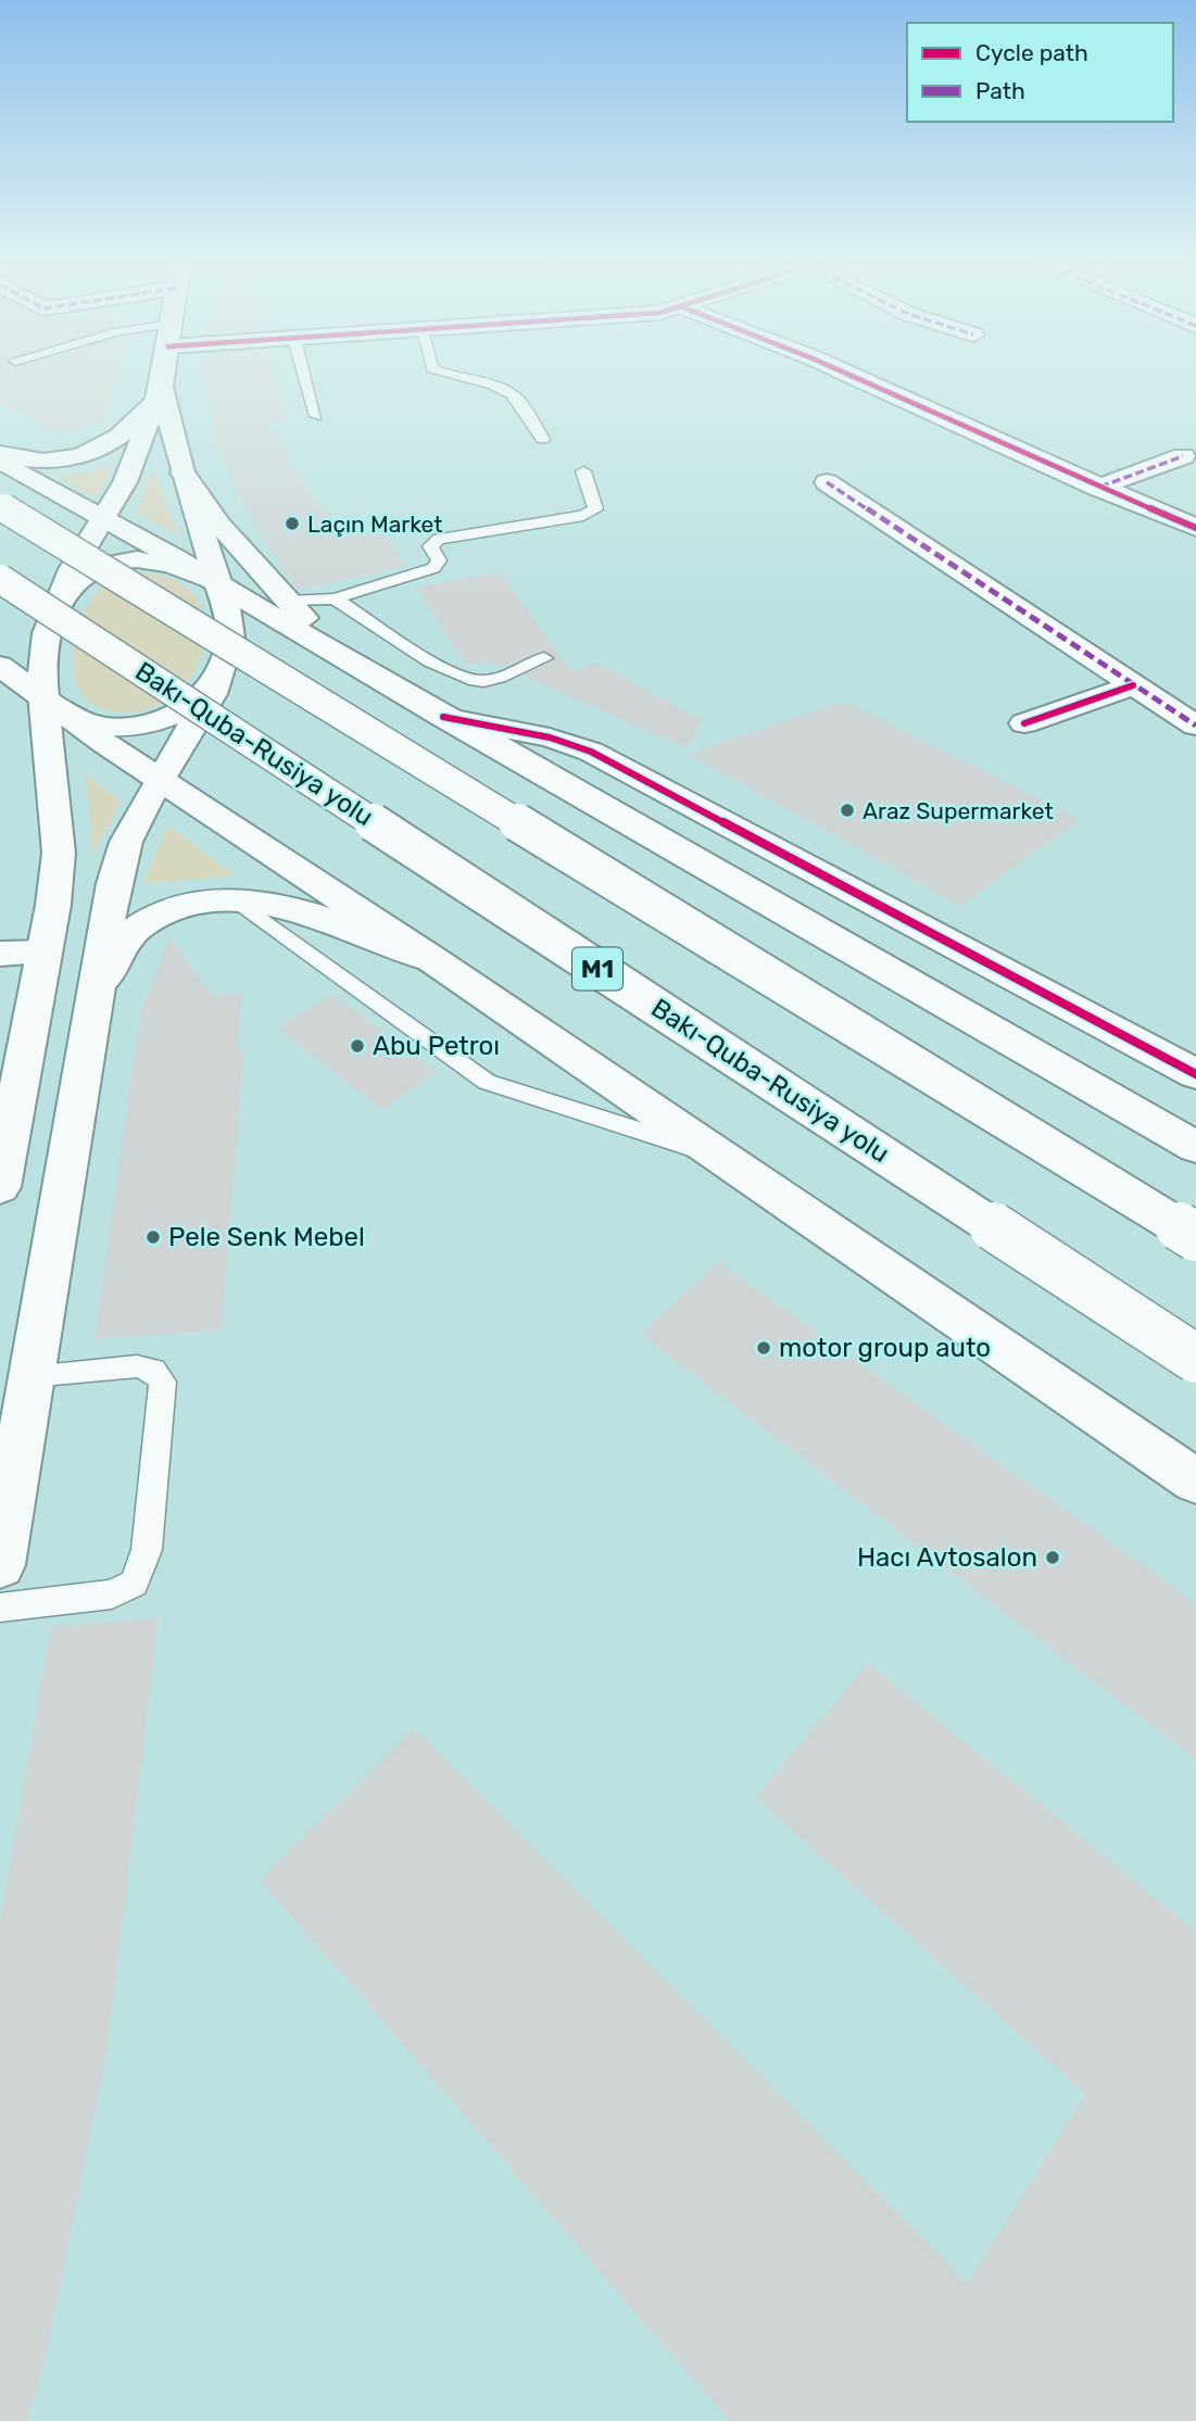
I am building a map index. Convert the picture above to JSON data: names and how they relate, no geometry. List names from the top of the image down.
{
  "streets": {
    "main road": ["Bakı-Quba-Rusiya yolu", "M1"]
  },
  "places": [
    "Laçın Market",
    "Araz Supermarket",
    "Abu Petroı",
    "Pele Senk Mebel",
    "motor group auto",
    "Hacı Avtosalon"
  ],
  "legend": ["Cycle path", "Path"]
}
